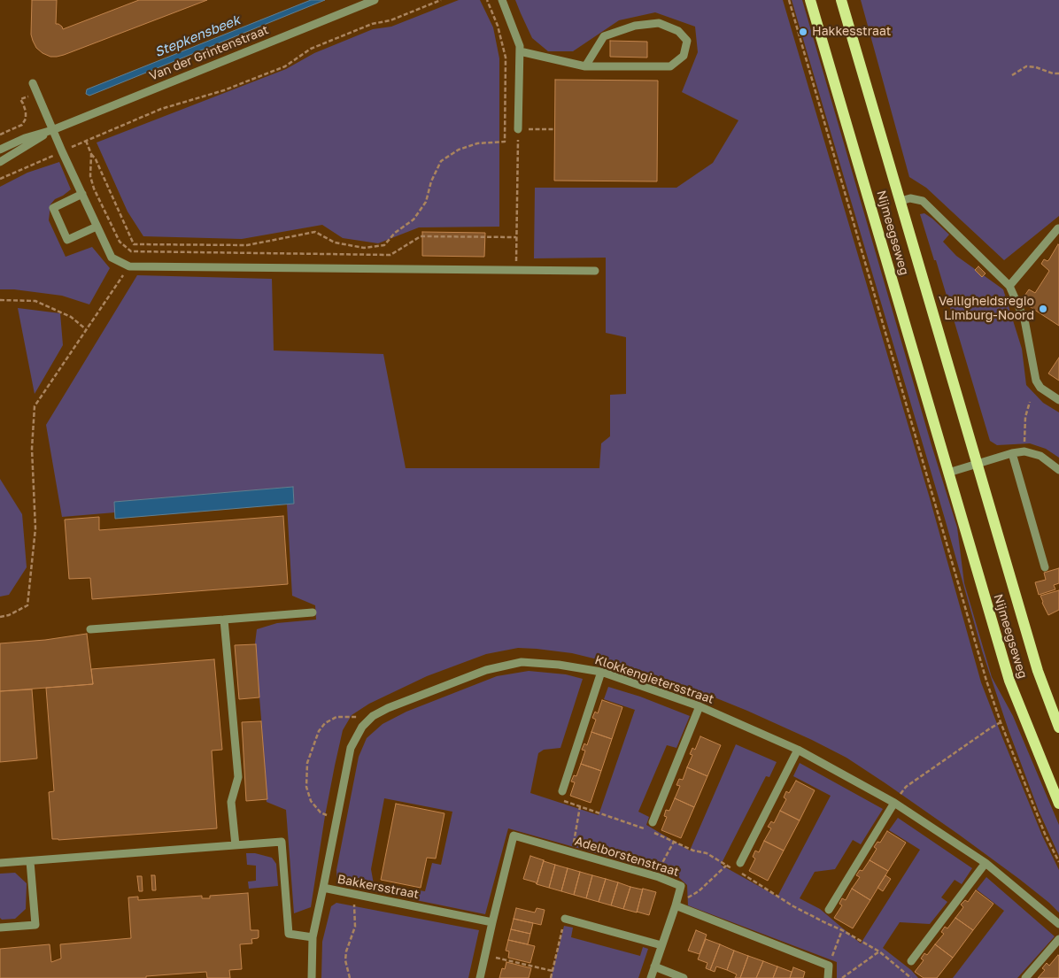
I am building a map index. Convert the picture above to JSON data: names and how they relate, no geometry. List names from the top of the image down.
{
  "streets": {
    "main road": ["Nijmeegseweg"],
    "street": [
      "Van der Grintenstraat",
      "Klokkengietersstraat",
      "Adelborstenstraat",
      "Bakkersstraat"
    ]
  },
  "crossings": [
    ["Klokkengietersstraat", "Bakkersstraat"],
    ["Adelborstenstraat", "Bakkersstraat"]
  ],
  "water": ["Stepkensbeek"],
  "places": ["Hakkesstraat", "Veiligheidsregio Limburg-Noord"]
}
